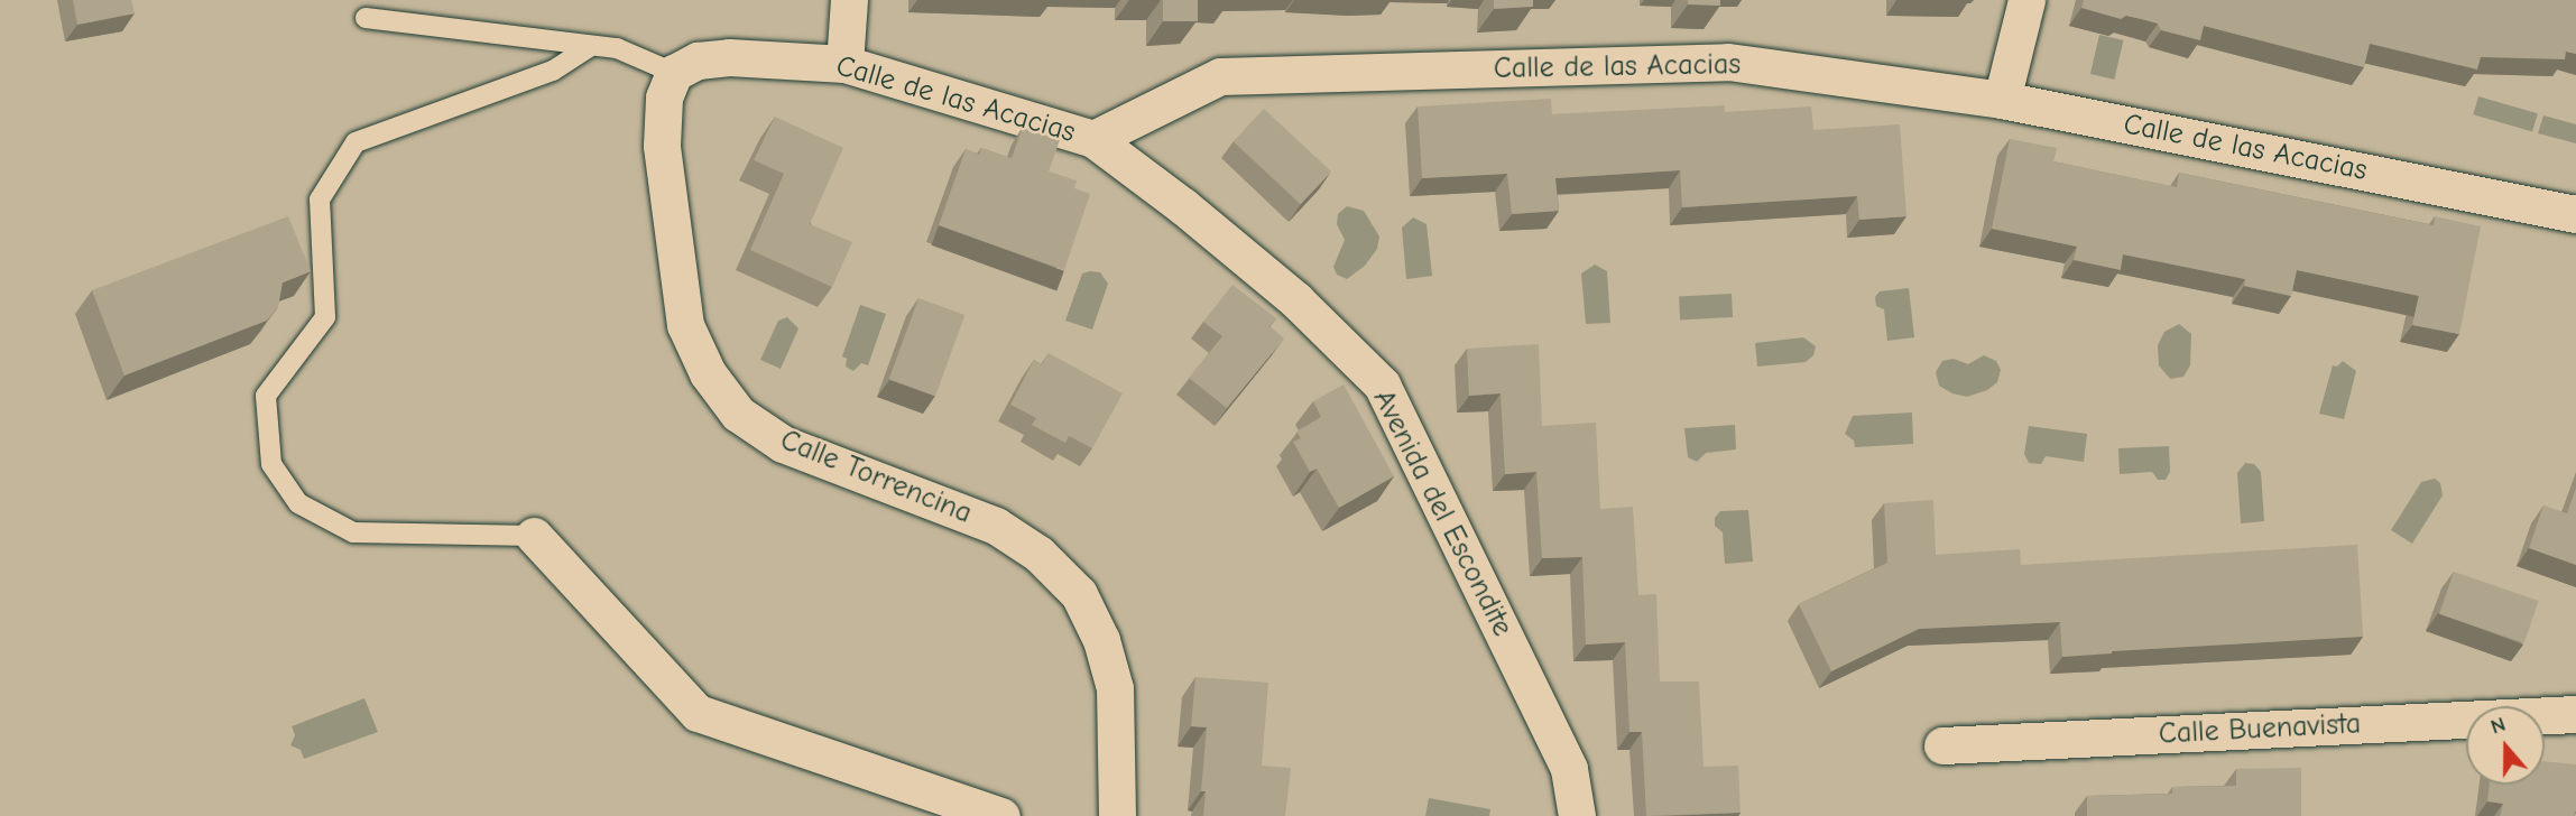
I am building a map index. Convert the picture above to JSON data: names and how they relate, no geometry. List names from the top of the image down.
{
  "streets": {
    "street": [
      "Calle de las Acacias",
      "Calle Torrencina",
      "Avenida del Escondite",
      "Calle Buenavista"
    ]
  },
  "crossings": [
    ["Calle de las Acacias", "Calle Torrencina"],
    ["Calle de las Acacias", "Avenida del Escondite"]
  ],
  "north": "top"
}
